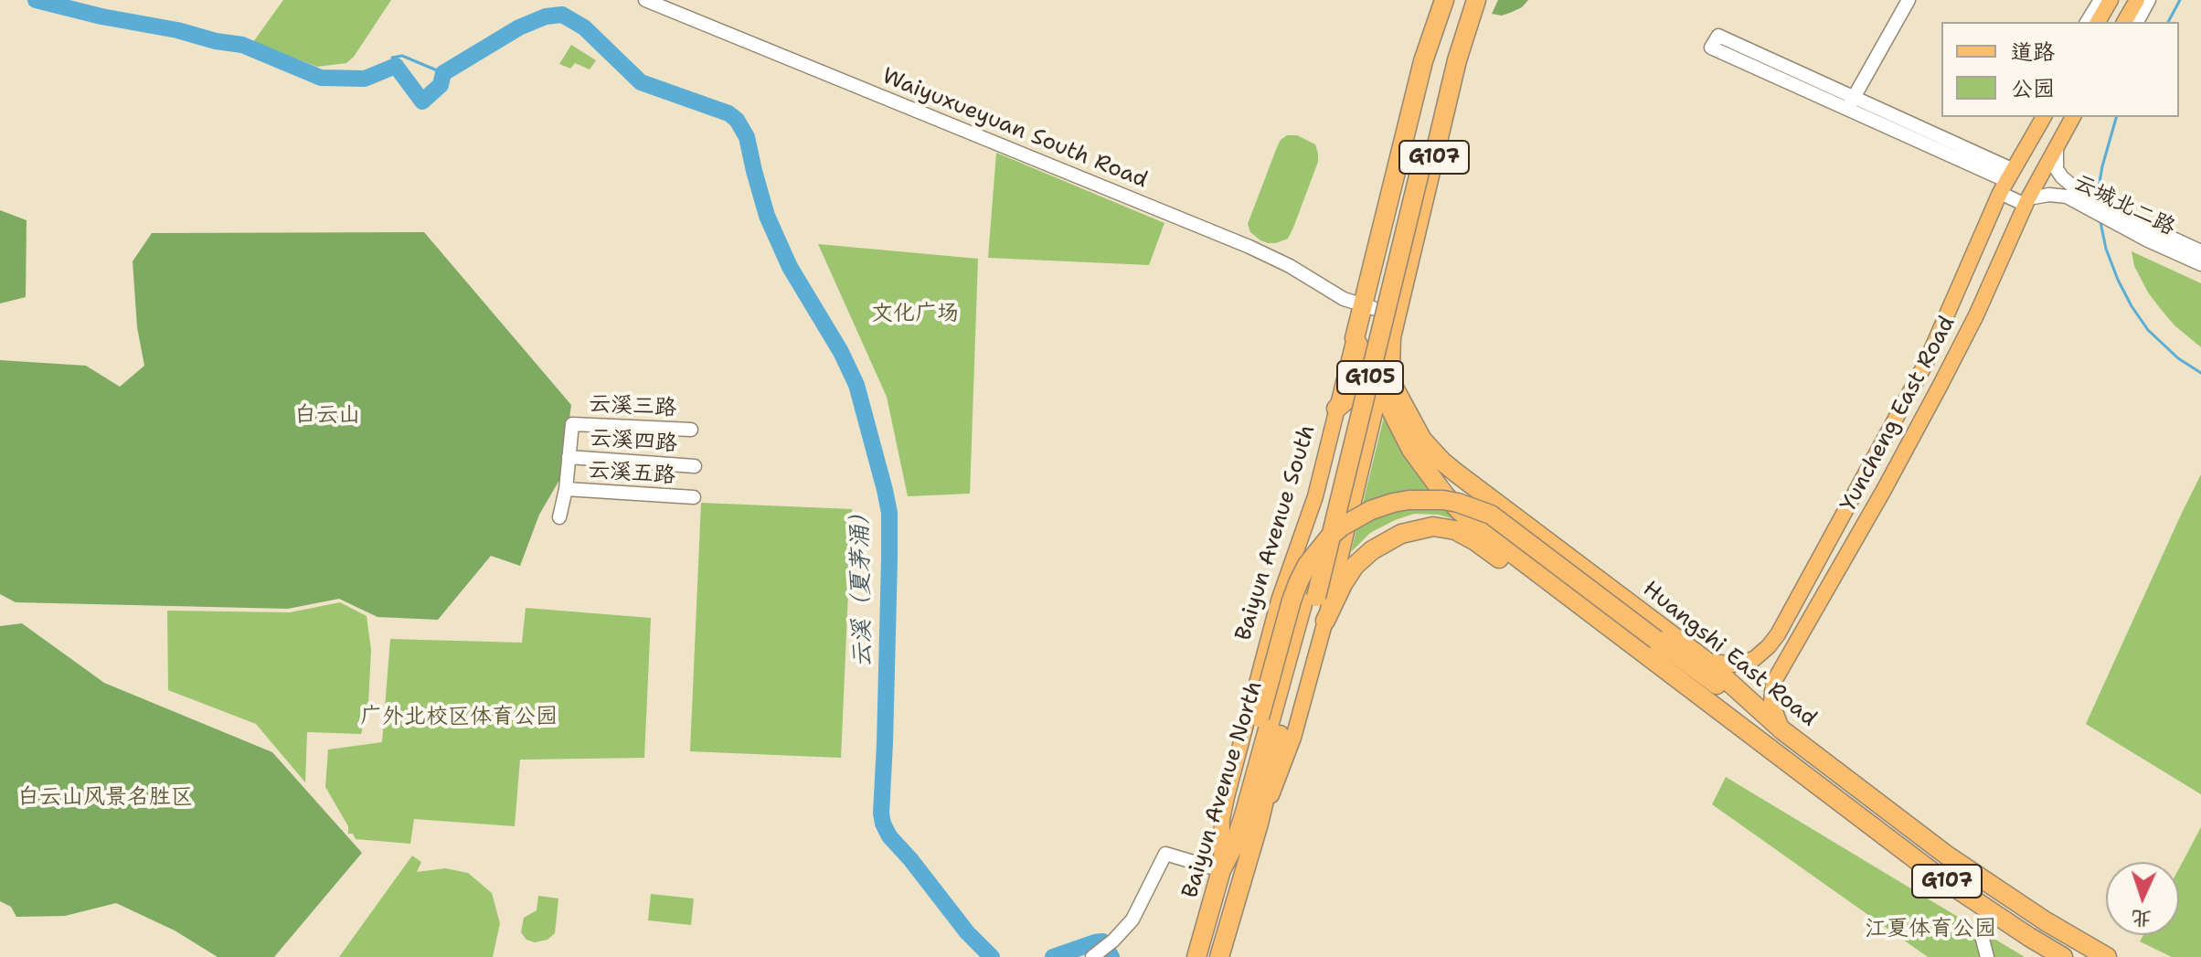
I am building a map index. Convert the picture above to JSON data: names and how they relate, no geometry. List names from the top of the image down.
{
  "streets": {
    "highway": [
      "G107",
      "G105",
      "Baiyun Avenue South",
      "Huangshi East Road",
      "Baiyun Avenue North"
    ],
    "main road": ["Yuncheng East Road"],
    "street": [
      "Waiyuxueyuan South Road",
      "云城北二路",
      "云溪三路",
      "云溪四路",
      "云溪五路"
    ]
  },
  "crossings": [
    ["Waiyuxueyuan South Road", "G107"],
    ["Waiyuxueyuan South Road", "Baiyun Avenue South"],
    ["G107", "Baiyun Avenue South"],
    ["G107", "Huangshi East Road"],
    ["云城北二路", "Yuncheng East Road"],
    ["G105", "Baiyun Avenue North"],
    ["云溪三路", "云溪四路"],
    ["Yuncheng East Road", "Huangshi East Road"],
    ["Baiyun Avenue South", "Baiyun Avenue North"]
  ],
  "water": ["云溪（夏茅涌）"],
  "parks": [
    "文化广场",
    "白云山",
    "广外北校区体育公园",
    "白云山风景名胜区",
    "江夏体育公园"
  ],
  "legend": ["道路", "公园"],
  "north": "bottom"
}
